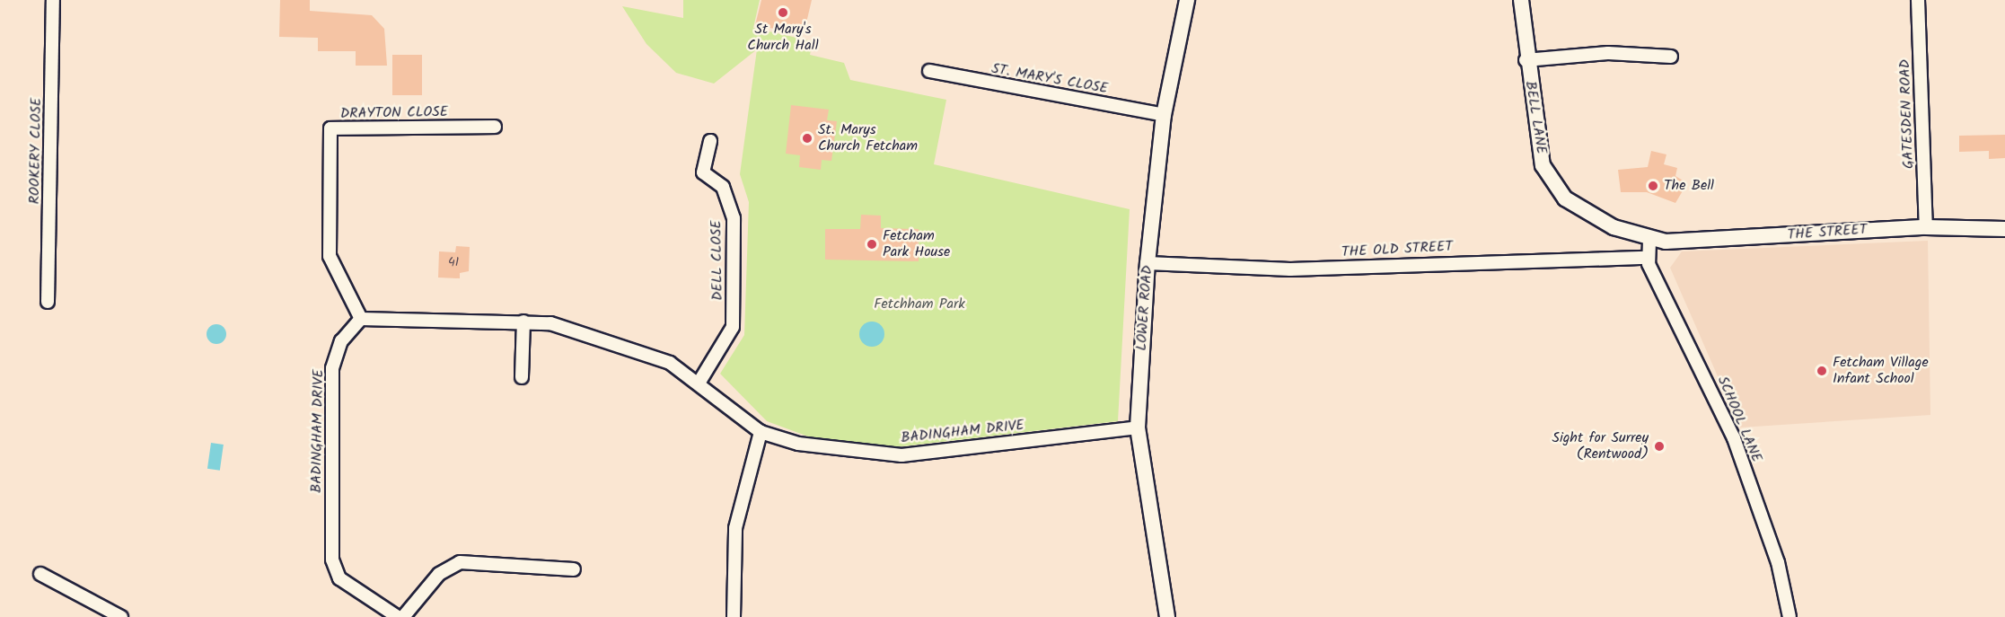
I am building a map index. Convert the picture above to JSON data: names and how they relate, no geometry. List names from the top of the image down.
{
  "streets": {
    "street": [
      "ST. MARY'S CLOSE",
      "DRAYTON CLOSE",
      "GATESDEN ROAD",
      "BELL LANE",
      "ROOKERY CLOSE",
      "THE STREET",
      "THE OLD STREET",
      "DELL CLOSE",
      "LOWER ROAD",
      "SCHOOL LANE",
      "BADINGHAM DRIVE"
    ]
  },
  "crossings": [
    ["ST. MARY'S CLOSE", "LOWER ROAD"],
    ["DRAYTON CLOSE", "BADINGHAM DRIVE"],
    ["GATESDEN ROAD", "THE STREET"],
    ["BELL LANE", "THE STREET"],
    ["THE OLD STREET", "LOWER ROAD"],
    ["THE OLD STREET", "SCHOOL LANE"],
    ["DELL CLOSE", "BADINGHAM DRIVE"],
    ["LOWER ROAD", "BADINGHAM DRIVE"]
  ],
  "parks": ["Fetchham Park"],
  "places": [
    "St Mary's Church Hall",
    "St. Marys Church Fetcham",
    "The Bell",
    "Fetcham Park House",
    "Fetcham Village Infant School",
    "Sight for Surrey (Rentwood)"
  ],
  "house_numbers": ["41"]
}
